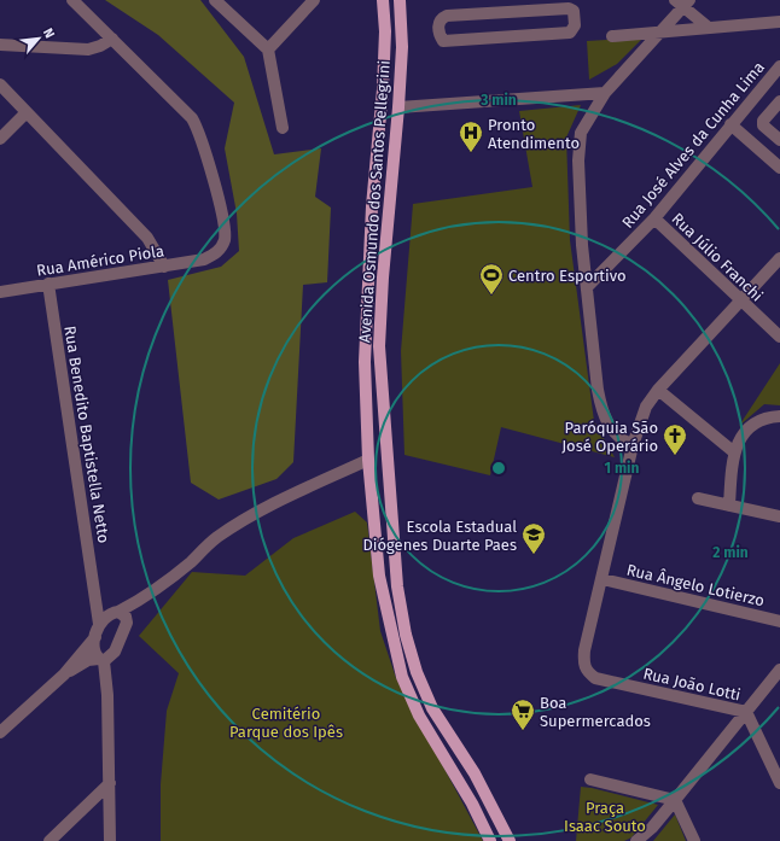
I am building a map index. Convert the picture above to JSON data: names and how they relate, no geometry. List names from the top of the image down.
{
  "streets": {
    "main road": ["Avenida Osmundo dos Santos Pellegrini"],
    "street": [
      "Rua José Alves da Cunha Lima",
      "Rua Júlio Franchi",
      "Rua Américo Piola",
      "Rua Benedito Baptistella Netto",
      "Rua Ângelo Lotierzo",
      "Rua João Lotti"
    ]
  },
  "crossings": [
    ["Rua José Alves da Cunha Lima", "Rua Júlio Franchi"],
    ["Rua Américo Piola", "Rua Benedito Baptistella Netto"],
    ["Rua Ângelo Lotierzo", "Rua João Lotti"]
  ],
  "parks": ["Cemitério Parque dos Ipês", "Praça Isaac Souto"],
  "places": {
    "hospital": ["Pronto Atendimento"],
    "sports": ["Centro Esportivo"],
    "church": ["Paróquia São José Operário"],
    "school or university": ["Escola Estadual Diógenes Duarte Paes"],
    "supermarket": ["Boa Supermercados"]
  },
  "north": "top right",
  "rings": ["3 min", "1 min", "2 min"]
}
